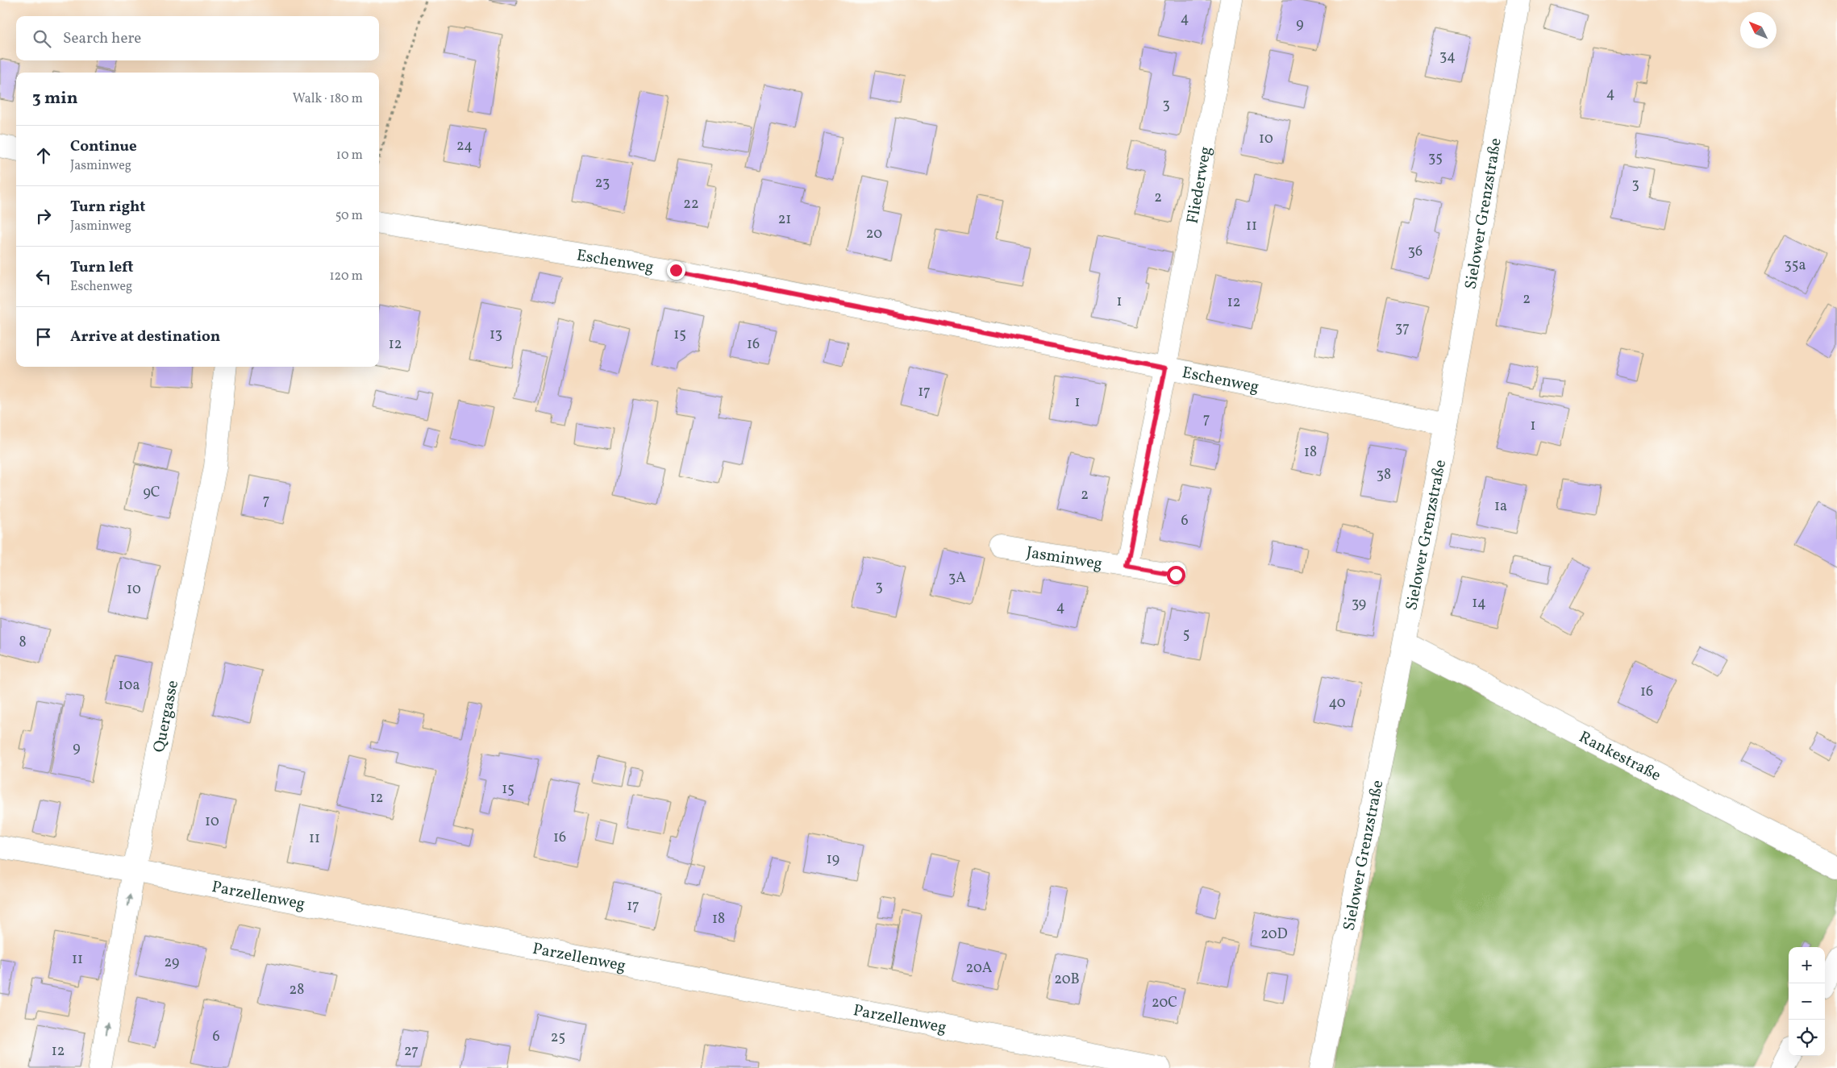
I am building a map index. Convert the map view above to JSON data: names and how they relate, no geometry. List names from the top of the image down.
{
  "streets": {
    "street": [
      "Fliederweg",
      "Sielower Grenzstraße",
      "Eschenweg",
      "Jasminweg",
      "Quergasse",
      "Rankestraße",
      "Parzellenweg"
    ]
  },
  "crossings": [
    ["Fliederweg", "Eschenweg"],
    ["Sielower Grenzstraße", "Eschenweg"],
    ["Sielower Grenzstraße", "Rankestraße"],
    ["Quergasse", "Parzellenweg"]
  ],
  "house_numbers": [
    "4",
    "9",
    "34",
    "4",
    "3",
    "10",
    "24",
    "35",
    "23",
    "3",
    "2",
    "22",
    "21",
    "11",
    "20",
    "36",
    "35a",
    "2",
    "1",
    "12",
    "37",
    "13",
    "15",
    "12",
    "16",
    "17",
    "1",
    "7",
    "1",
    "18",
    "38",
    "9C",
    "2",
    "7",
    "1a",
    "6",
    "3A",
    "3",
    "10",
    "14",
    "39",
    "4",
    "5",
    "8",
    "10a",
    "16",
    "40",
    "9",
    "15",
    "12",
    "10",
    "16",
    "11",
    "19",
    "17",
    "18",
    "20D",
    "11",
    "29",
    "20A",
    "20B",
    "28",
    "20C",
    "6",
    "25",
    "12",
    "27"
  ],
  "north": "top left",
  "page": {
    "search": "Search here",
    "heading": ["3 min", "Walk · 180 m"],
    "list": [
      ["Continue", "Jasminweg", "10 m"],
      ["Turn right", "Jasminweg", "50 m"],
      ["Turn left", "Eschenweg", "120 m"],
      "Arrive at destination"
    ],
    "map_buttons": ["+", "−"]
  }
}
